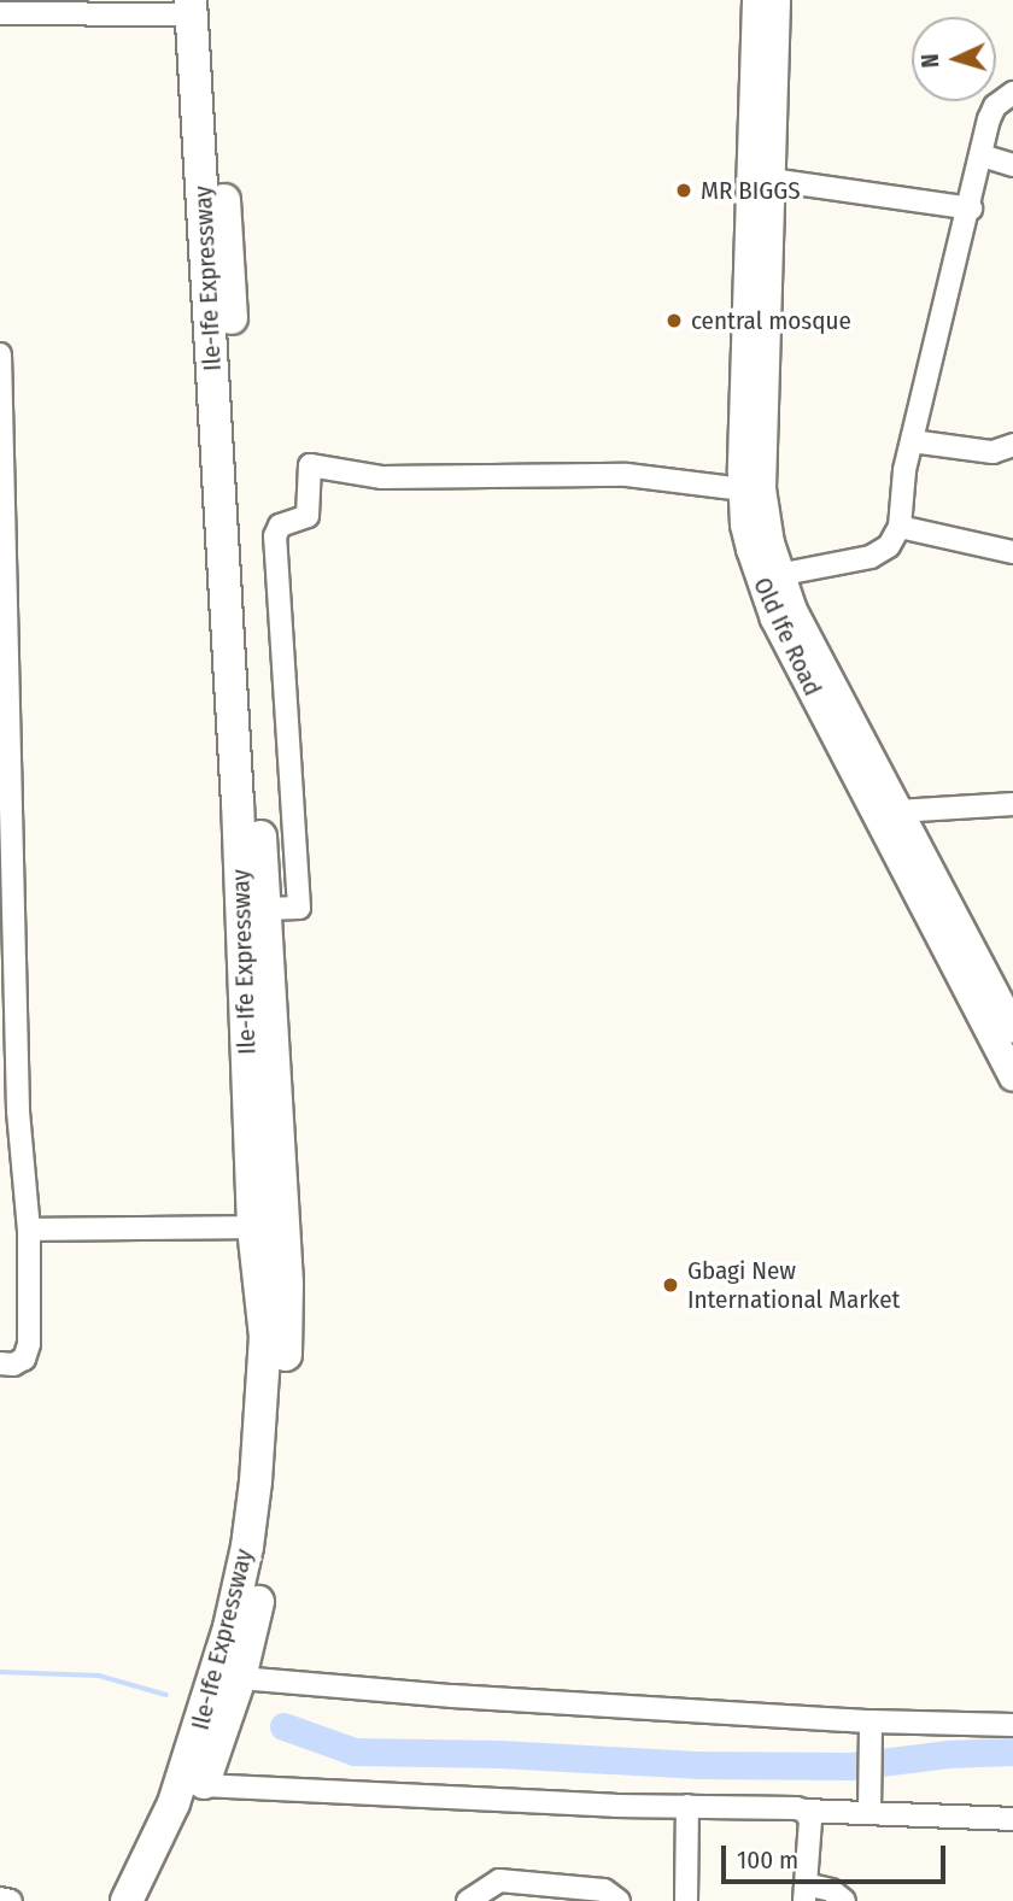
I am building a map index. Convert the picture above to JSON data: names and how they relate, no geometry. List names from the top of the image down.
{
  "streets": {
    "highway": ["Ile-Ife Expressway"],
    "main road": ["Old Ife Road"]
  },
  "places": ["MR BIGGS", "central mosque", "Gbagi New International Market"],
  "scale_bar": "100 m",
  "north": "left"
}
